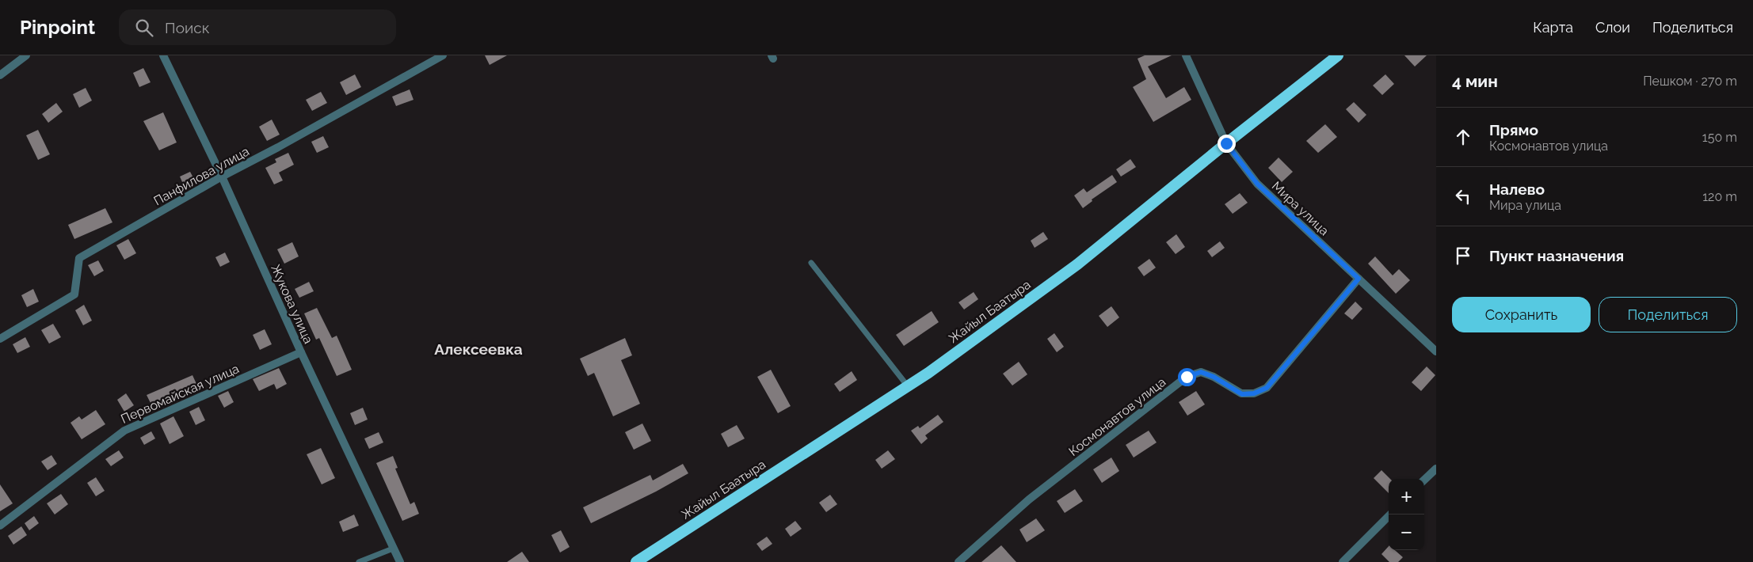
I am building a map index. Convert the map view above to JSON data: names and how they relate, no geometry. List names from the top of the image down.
{
  "streets": {
    "highway": ["Жайыл Баатыра"],
    "street": [
      "Панфилова улица",
      "Мира улица",
      "Жукова улица",
      "Первомайская улица",
      "Космонавтов улица"
    ]
  },
  "crossings": [
    ["Панфилова улица", "Жукова улица"],
    ["Мира улица", "Жайыл Баатыра"],
    ["Мира улица", "Космонавтов улица"],
    ["Жукова улица", "Первомайская улица"]
  ],
  "districts": ["Алексеевка"],
  "page": {
    "header": "Pinpoint",
    "search": "Поиск",
    "nav": ["Карта", "Слои", "Поделиться"],
    "heading": ["4 мин", "Пешком · 270 m"],
    "list": [
      ["Прямо", "Космонавтов улица", "150 m"],
      ["Налево", "Мира улица", "120 m"],
      "Пункт назначения"
    ],
    "buttons": ["Сохранить", "Поделиться"],
    "map_buttons": ["+", "−"]
  }
}
